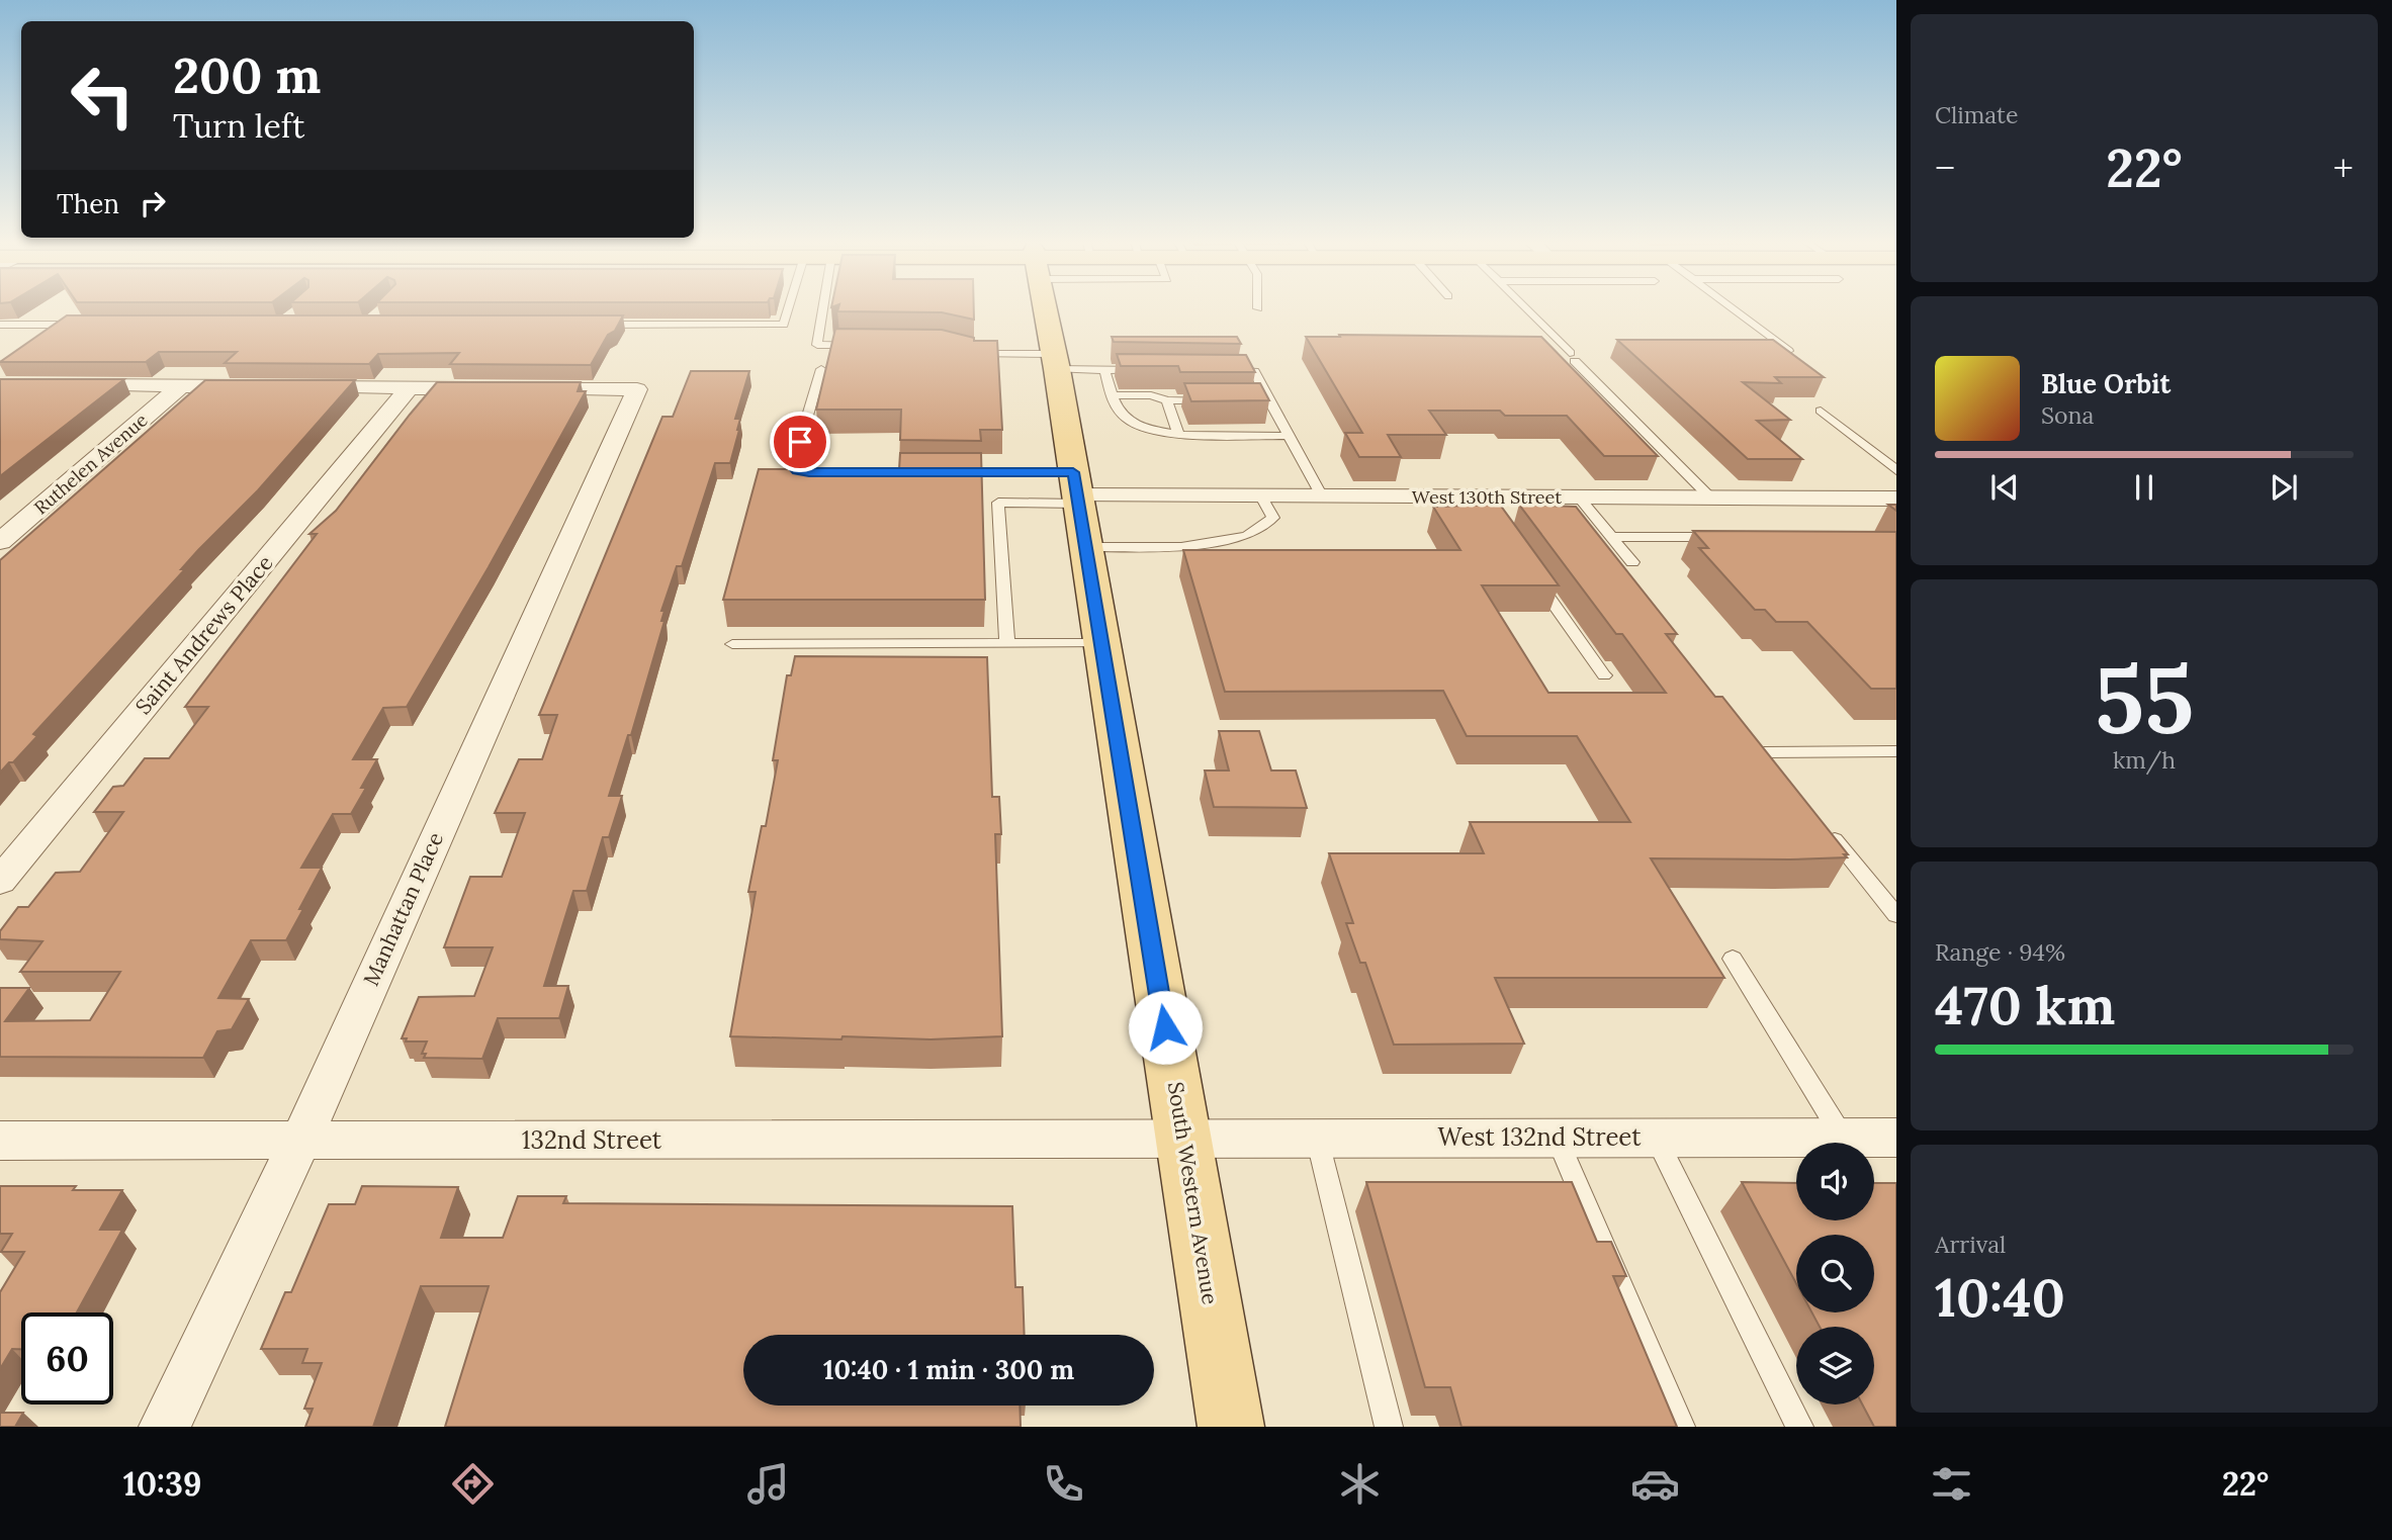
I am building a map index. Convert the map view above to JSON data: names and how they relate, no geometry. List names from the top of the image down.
{
  "streets": {
    "main road": ["South Western Avenue"],
    "street": [
      "Ruthelen Avenue",
      "West 130th Street",
      "Saint Andrews Place",
      "Manhattan Place",
      "West 132nd Street",
      "132nd Street"
    ]
  },
  "crossings": [
    ["West 130th Street", "South Western Avenue"],
    ["Manhattan Place", "132nd Street"],
    ["West 132nd Street", "132nd Street"],
    ["West 132nd Street", "South Western Avenue"],
    ["132nd Street", "South Western Avenue"]
  ],
  "page": {
    "tile": [
      "Climate",
      ["55", "km/h"],
      ["Range · 94%", "470 km"],
      ["Arrival", "10:40"]
    ],
    "turn": ["200 m", "Turn left"],
    "heat": ["−", "22°", "+"],
    "then": "Then",
    "song": ["Blue Orbit", "Sona"],
    "limit": "60",
    "trip": "10:40 · 1 min · 300 m",
    "tabs": ["10:39", "22°"]
  }
}
